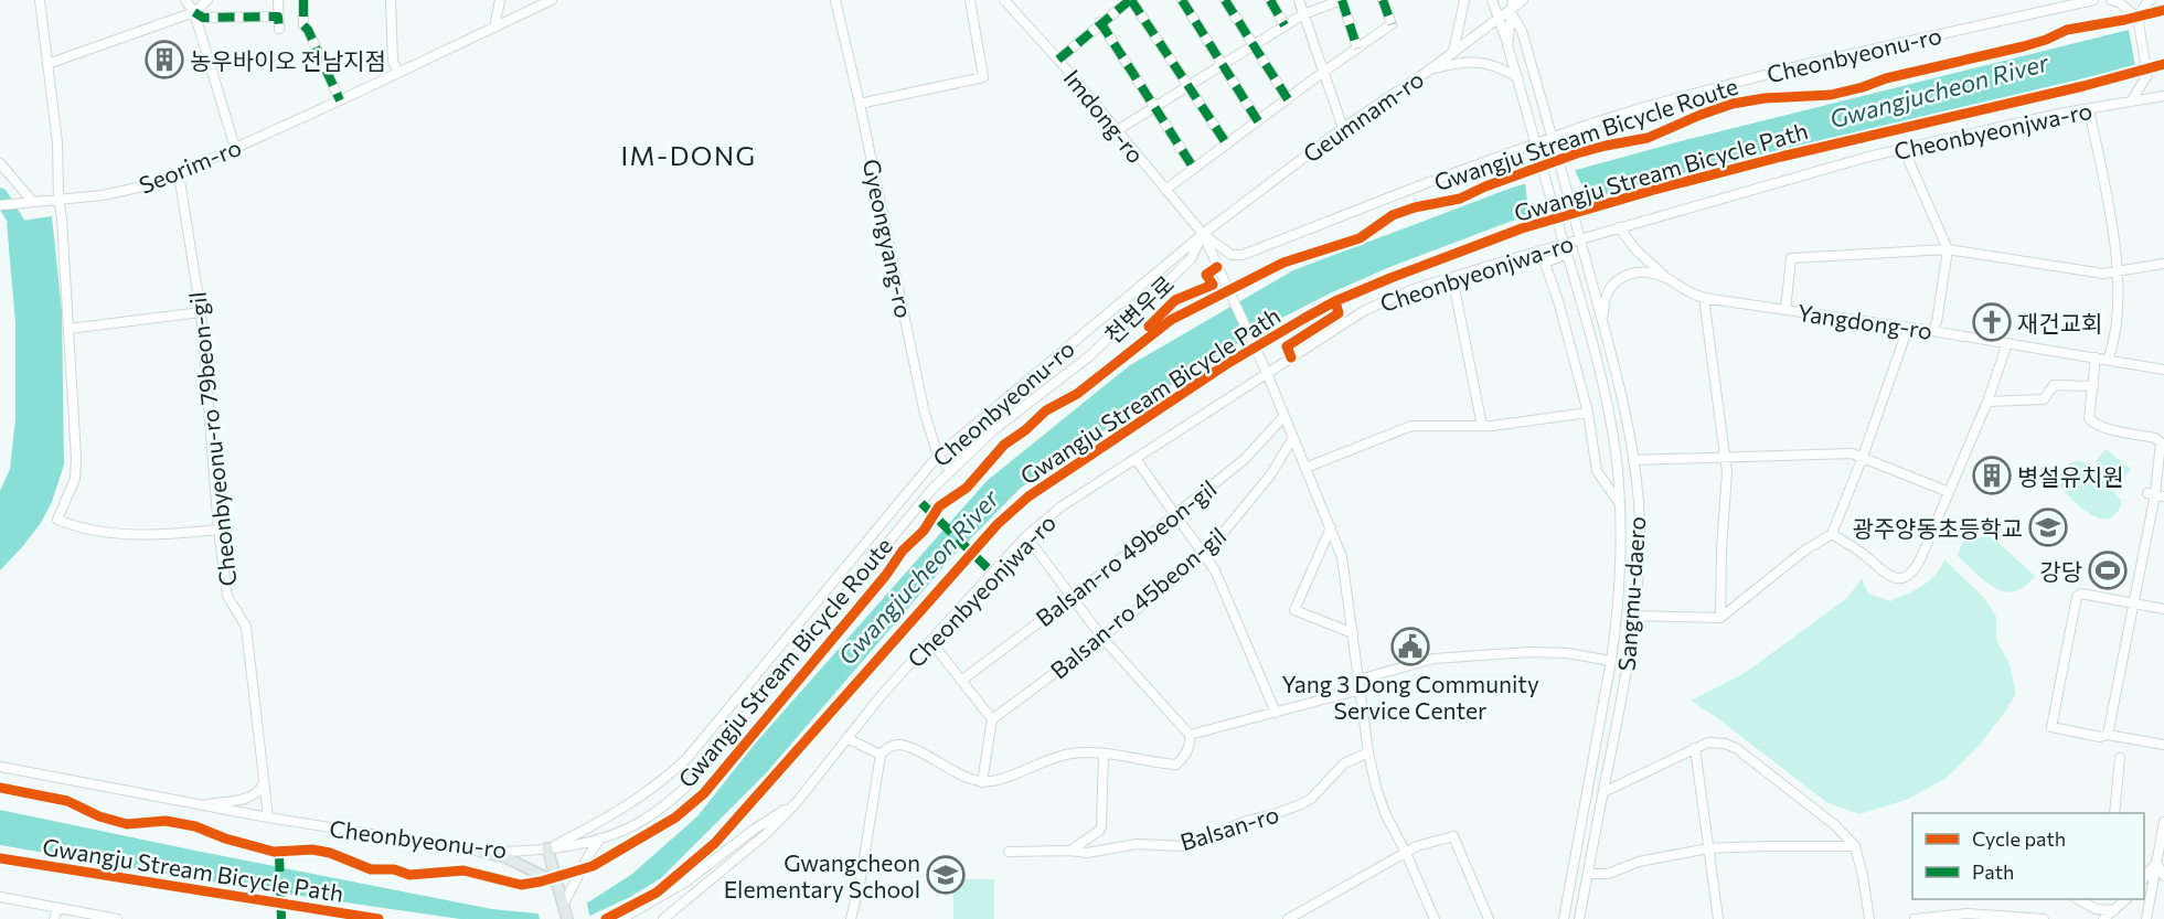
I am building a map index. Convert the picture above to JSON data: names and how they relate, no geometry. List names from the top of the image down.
{
  "streets": {
    "street": [
      "Cheonbyeonu-ro",
      "Imdong-ro",
      "Geumnam-ro",
      "Cheonbyeonjwa-ro",
      "Seorim-ro",
      "Gyeongyang-ro",
      "천변우로",
      "Yangdong-ro",
      "Cheonbyeonu-ro 79beon-gil",
      "Balsan-ro 49beon-gil",
      "Sangmu-daero",
      "Balsan-ro 45beon-gil",
      "Balsan-ro"
    ],
    "cycle path": ["Gwangju Stream Bicycle Route", "Gwangju Stream Bicycle Path"]
  },
  "crossings": [
    ["Cheonbyeonu-ro", "Imdong-ro"],
    ["Cheonbyeonu-ro", "Geumnam-ro"],
    ["Cheonbyeonu-ro", "Gyeongyang-ro"],
    ["Cheonbyeonu-ro", "천변우로"],
    ["Cheonbyeonu-ro", "Cheonbyeonu-ro 79beon-gil"],
    ["Cheonbyeonu-ro", "Sangmu-daero"],
    ["Imdong-ro", "Geumnam-ro"],
    ["Imdong-ro", "천변우로"],
    ["Geumnam-ro", "천변우로"],
    ["Cheonbyeonjwa-ro", "Sangmu-daero"],
    ["Seorim-ro", "Cheonbyeonu-ro 79beon-gil"],
    ["Gyeongyang-ro", "천변우로"],
    ["Yangdong-ro", "Sangmu-daero"]
  ],
  "districts": ["IM-DONG"],
  "water": ["Gwangjucheon River"],
  "places": {
    "building": ["농우바이오 전남지점", "병설유치원"],
    "church": ["재건교회"],
    "school or university": ["광주양동초등학교", "Gwangcheon Elementary School"],
    "sports": ["강당"],
    "public building": ["Yang 3 Dong Community Service Center"]
  },
  "legend": ["Cycle path", "Path"]
}
